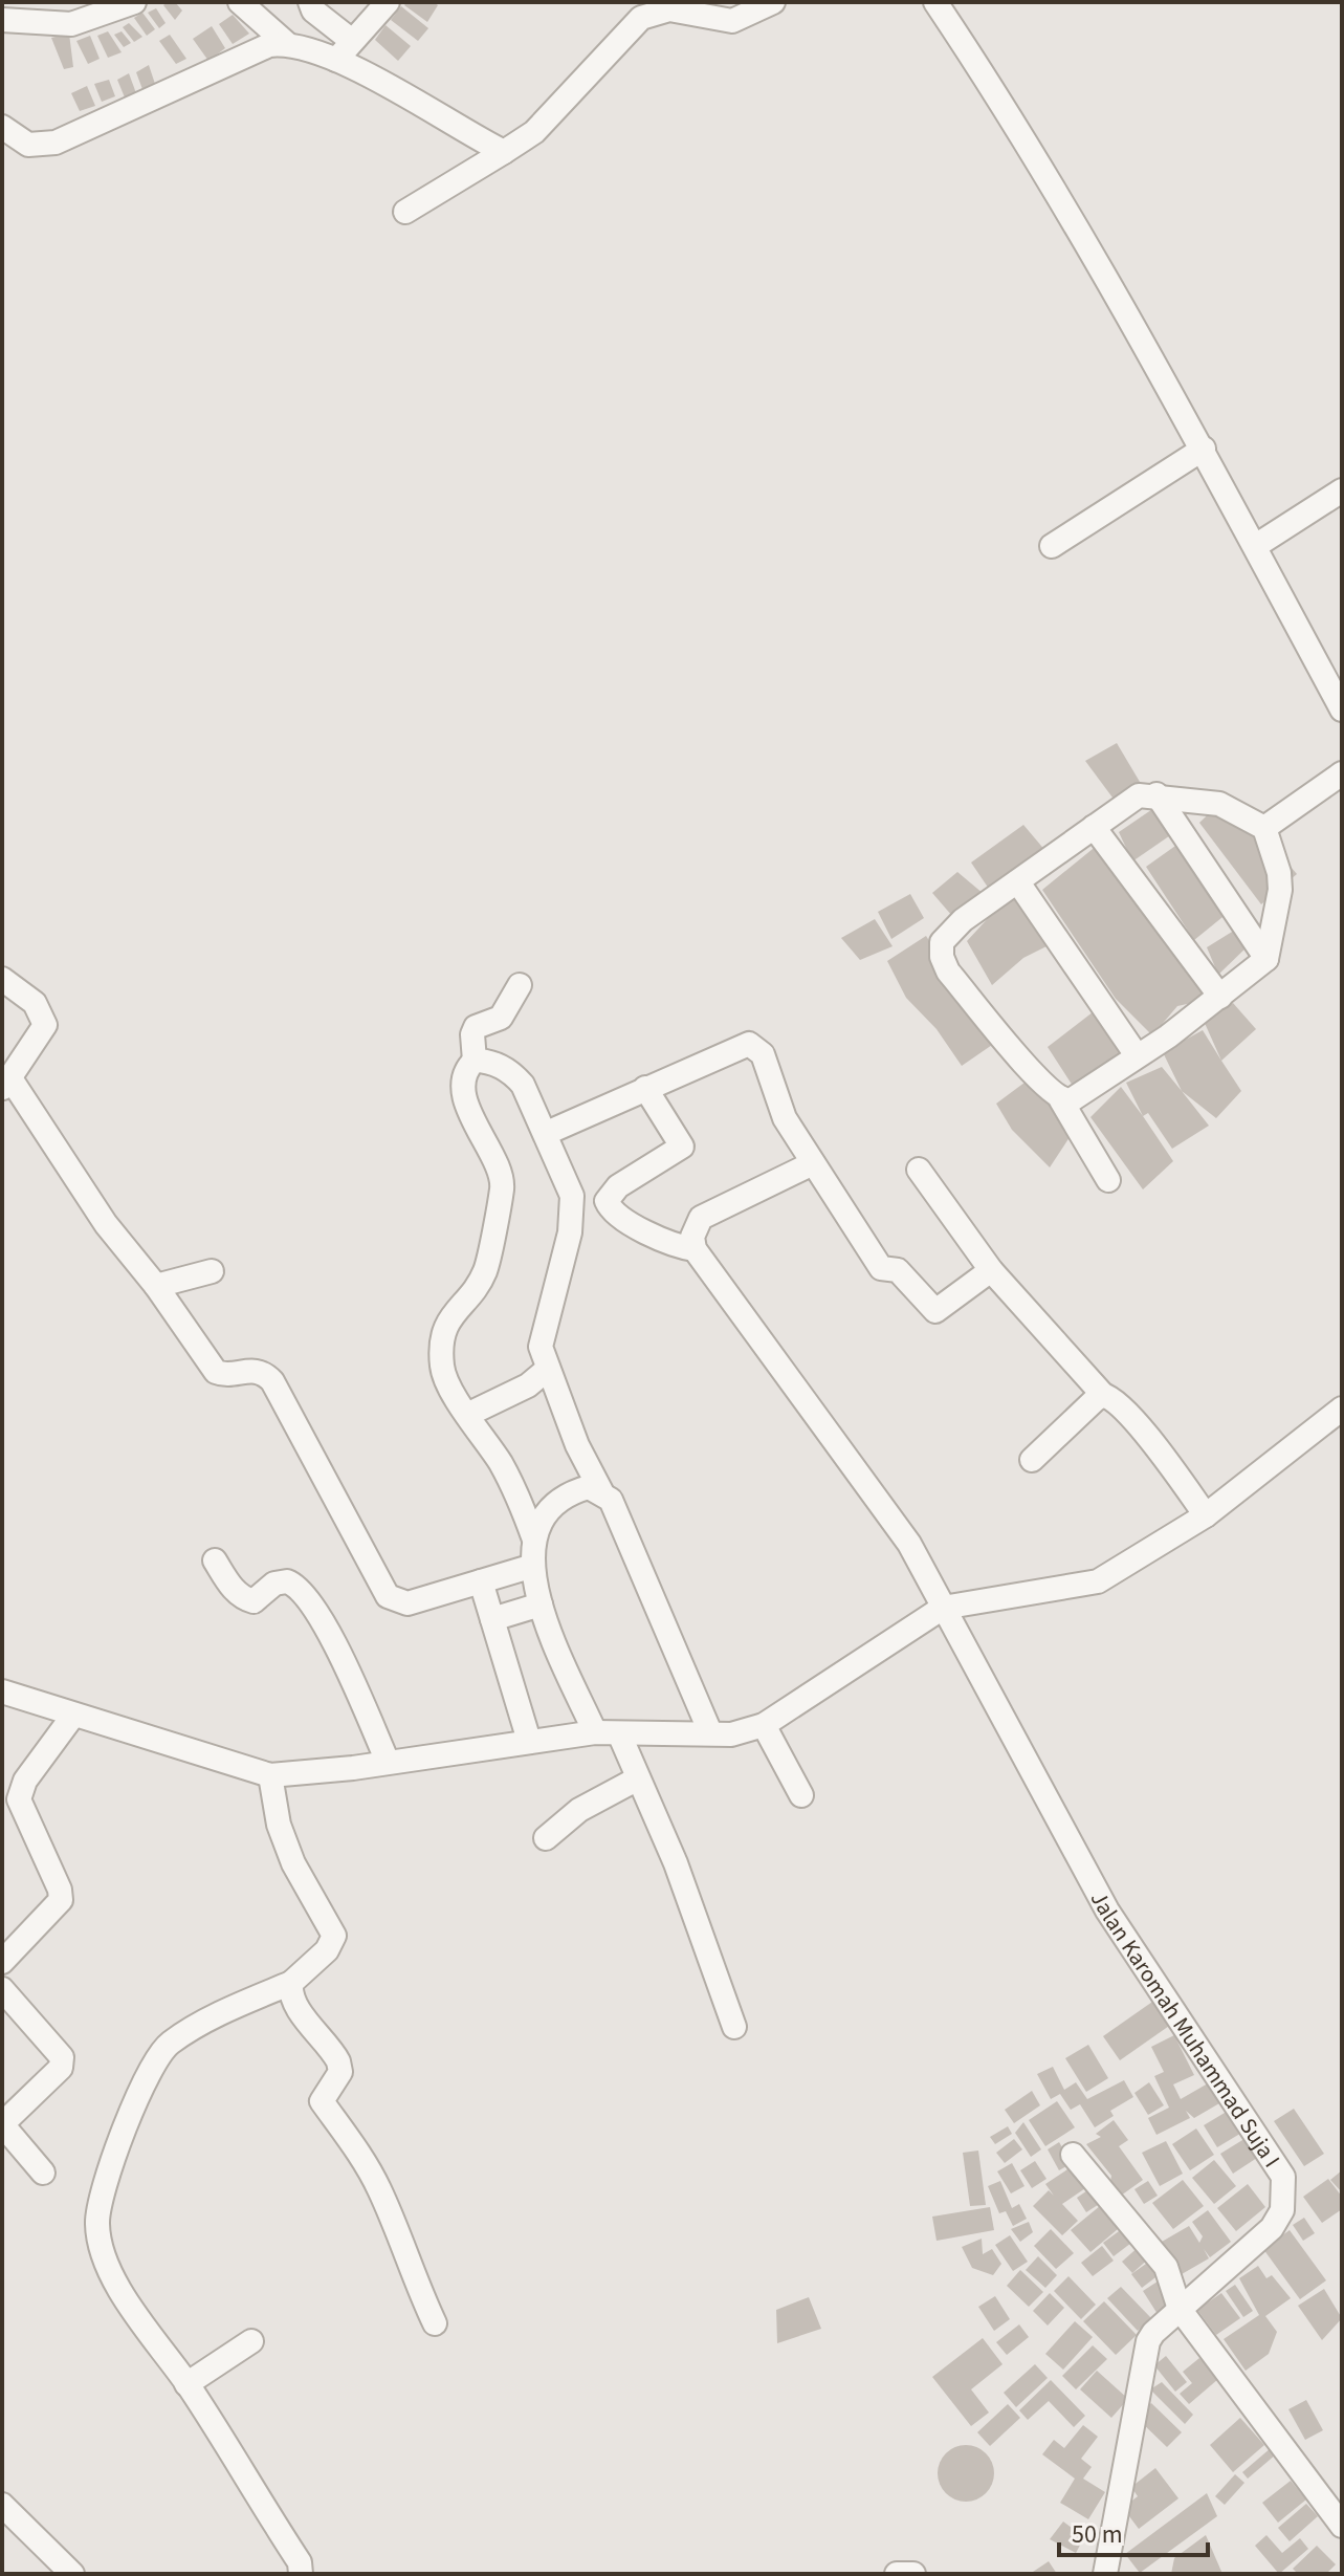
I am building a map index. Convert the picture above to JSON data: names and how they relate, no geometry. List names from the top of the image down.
{
  "streets": {
    "street": ["Jalan Karomah Muhammad Suja I"]
  },
  "scale_bar": "50 m"
}
